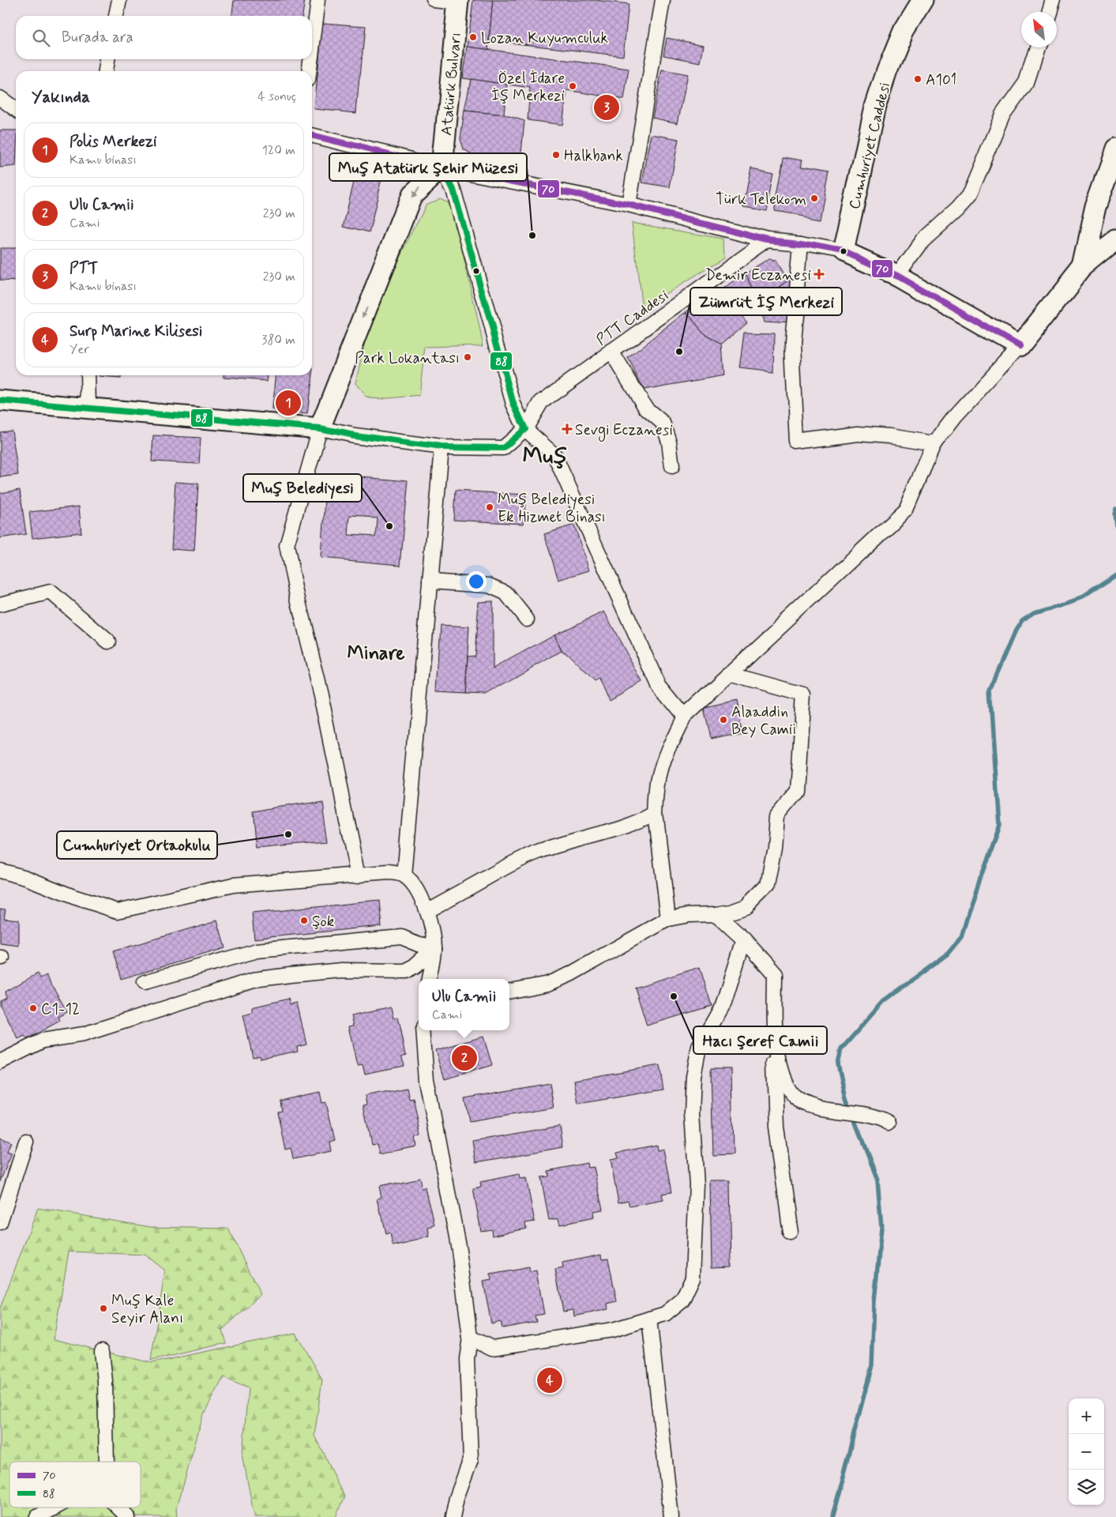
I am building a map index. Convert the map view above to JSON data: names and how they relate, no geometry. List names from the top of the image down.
{
  "streets": {
    "street": ["Atatürk Bulvarı", "Cumhuriyet Caddesi", "PTT Caddesi"]
  },
  "districts": ["Muş", "Minare"],
  "places": {
    "other": [
      "Lozan Kuyumculuk",
      "A101",
      "Özel İdare İş Merkezi",
      "Halkbank",
      "Türk Telekom",
      "Muş Atatürk Şehir Müzesi",
      "Zümrüt İş Merkezi",
      "Park Lokantası",
      "Muş Belediyesi Ek Hizmet Binası",
      "Muş Belediyesi",
      "Alaaddin Bey Camii",
      "Cumhuriyet Ortaokulu",
      "Şok",
      "Hacı Şeref Camii",
      "C1-12",
      "Muş Kale Seyir Alanı"
    ],
    "health": ["Demir Eczanesi", "Sevgi Eczanesi"]
  },
  "lines": ["transit line 70", "transit line 88"],
  "legend": ["70", "88"],
  "north": "top left",
  "page": {
    "search": "Burada ara",
    "heading": ["Yakında", "4 sonuç"],
    "pins": [
      "3",
      "1",
      "2",
      "4"
    ],
    "list": [
      {
        "mark": "1",
        "name": "Polis Merkezi",
        "note": "Kamu binası",
        "value": "120 m"
      },
      {
        "mark": "2",
        "name": "Ulu Camii",
        "note": "Cami",
        "value": "230 m"
      },
      {
        "mark": "3",
        "name": "PTT",
        "note": "Kamu binası",
        "value": "230 m"
      },
      {
        "mark": "4",
        "name": "Surp Marine Kilisesi",
        "note": "Yer",
        "value": "380 m"
      }
    ],
    "popup": ["Ulu Camii", "Cami"],
    "map_buttons": ["+", "−"]
  }
}
